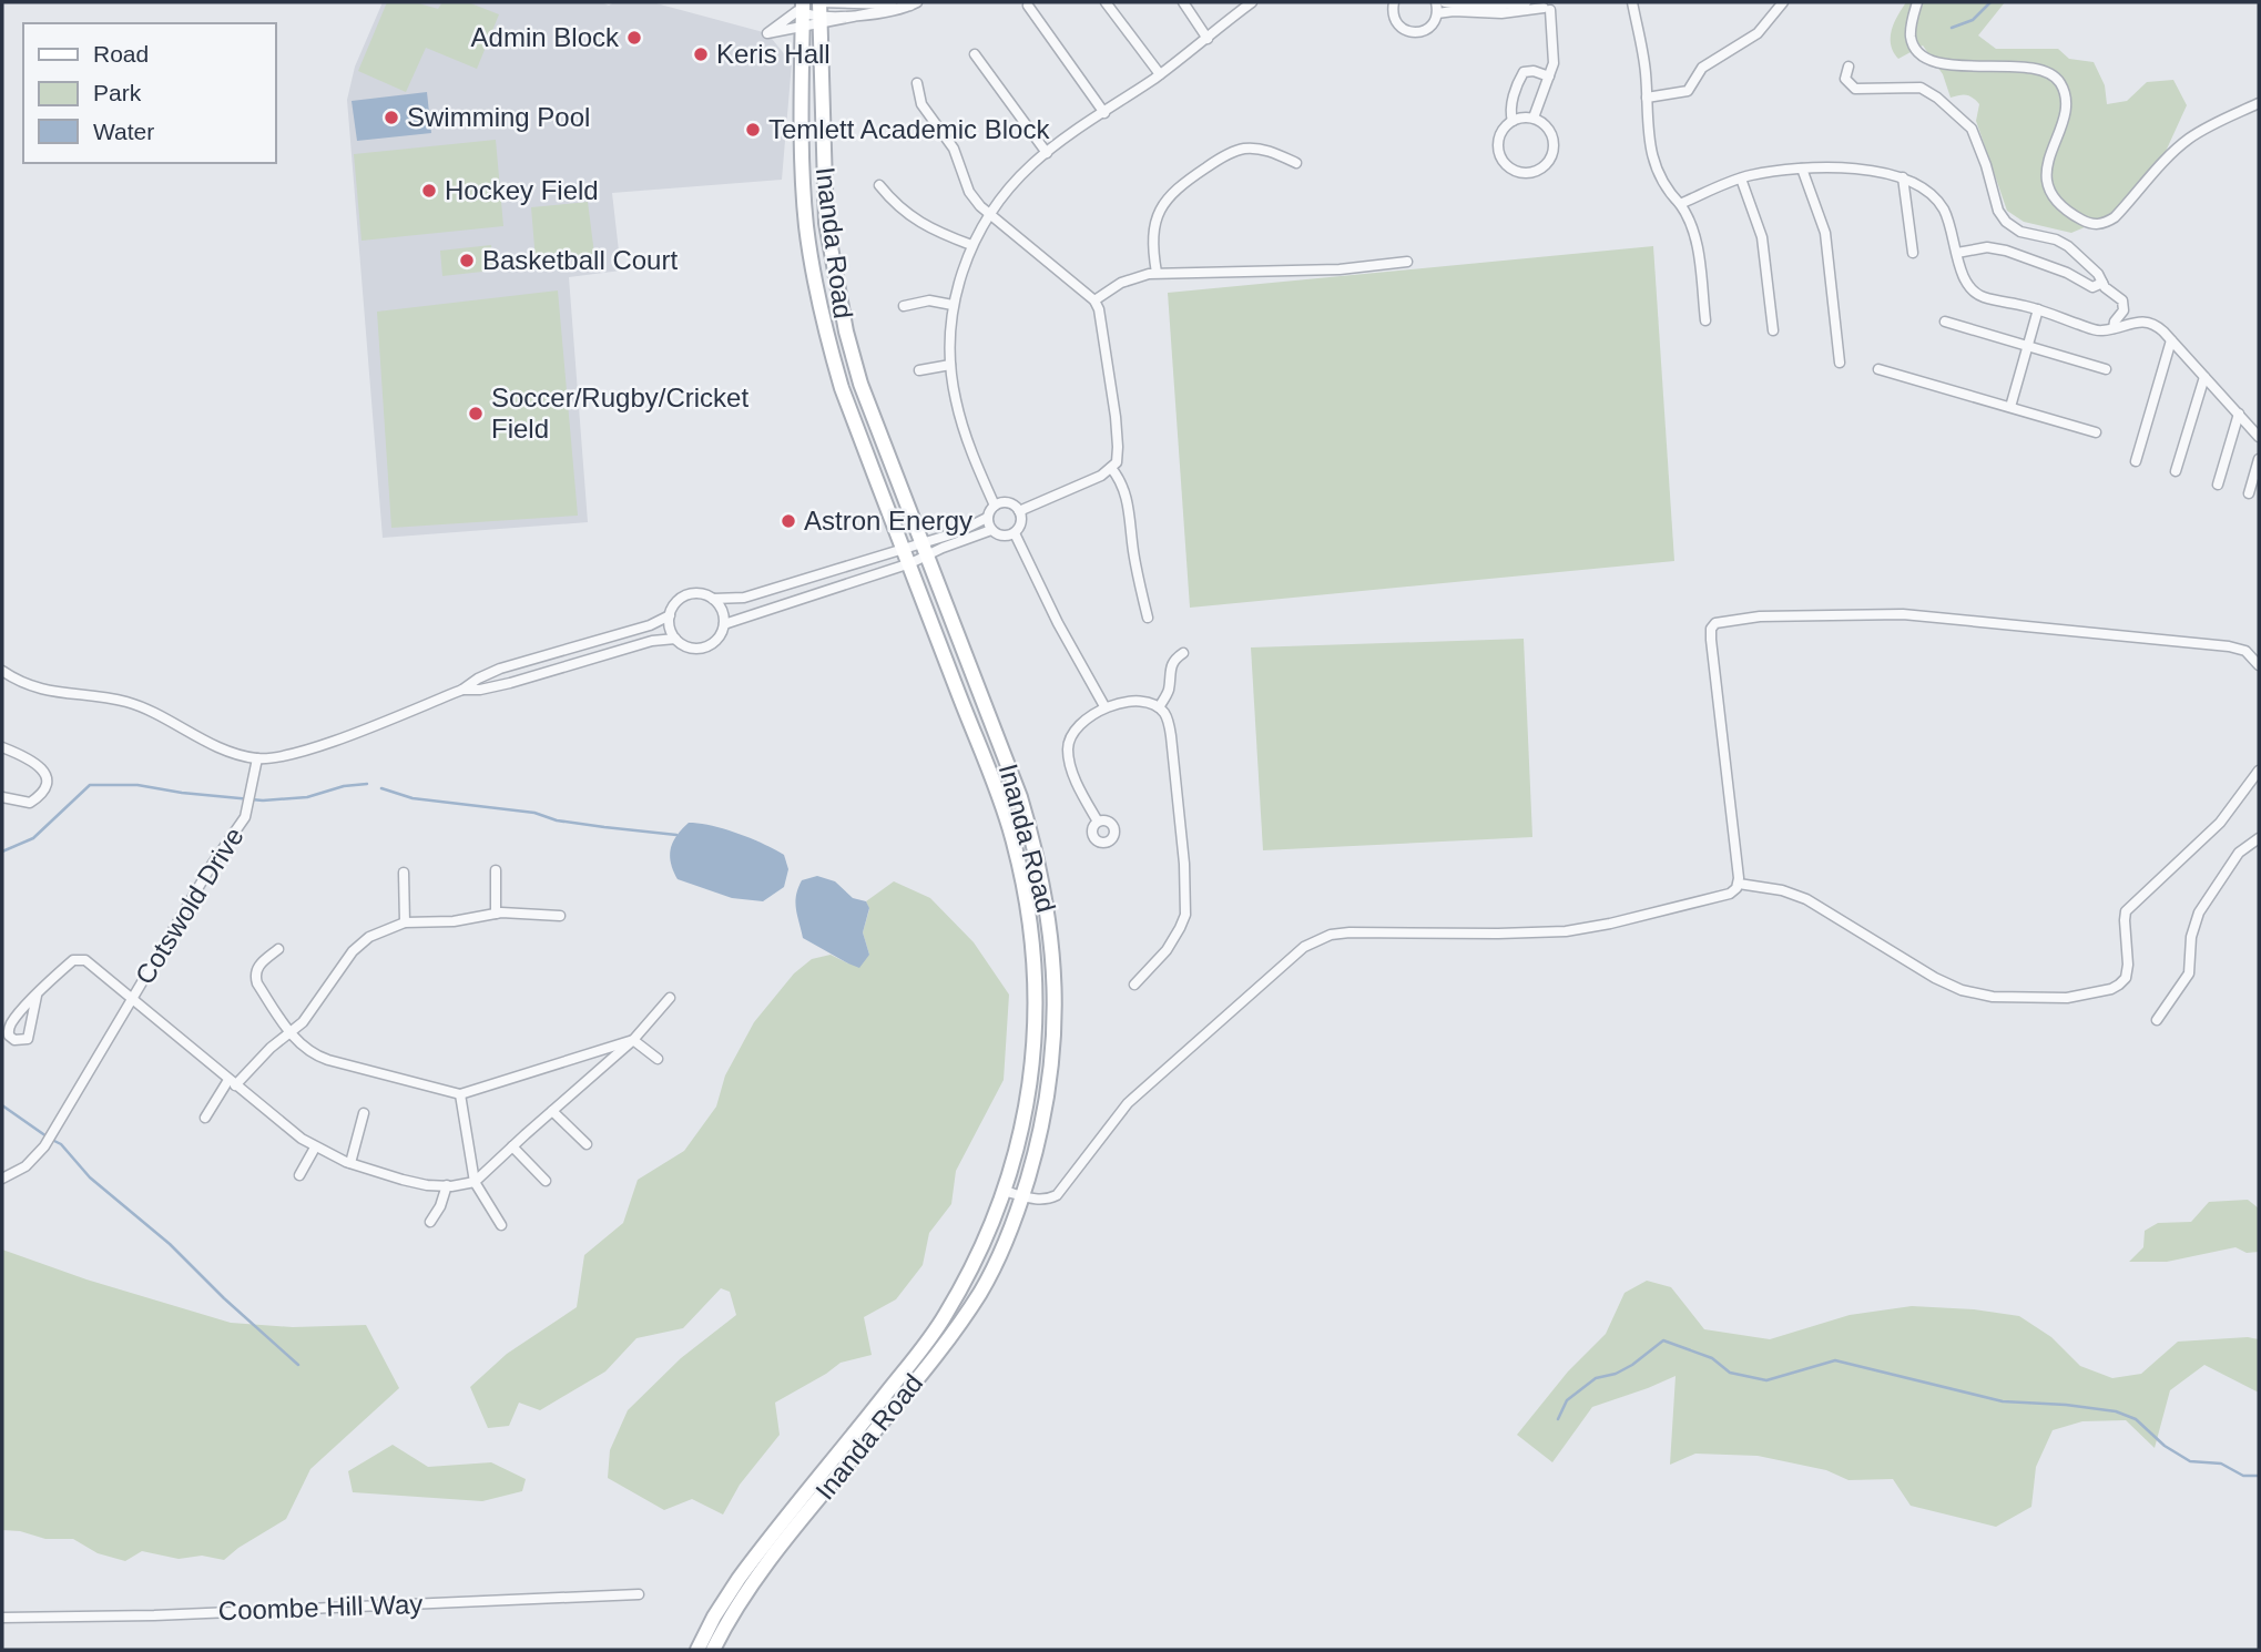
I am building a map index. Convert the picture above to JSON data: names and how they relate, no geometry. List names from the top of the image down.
{
  "streets": {
    "main road": ["Inanda Road"],
    "street": ["Cotswold Drive", "Coombe Hill Way"]
  },
  "places": [
    "Admin Block",
    "Keris Hall",
    "Swimming Pool",
    "Temlett Academic Block",
    "Hockey Field",
    "Basketball Court",
    "Soccer/Rugby/Cricket Field",
    "Astron Energy"
  ],
  "legend": ["Road", "Park", "Water"]
}
